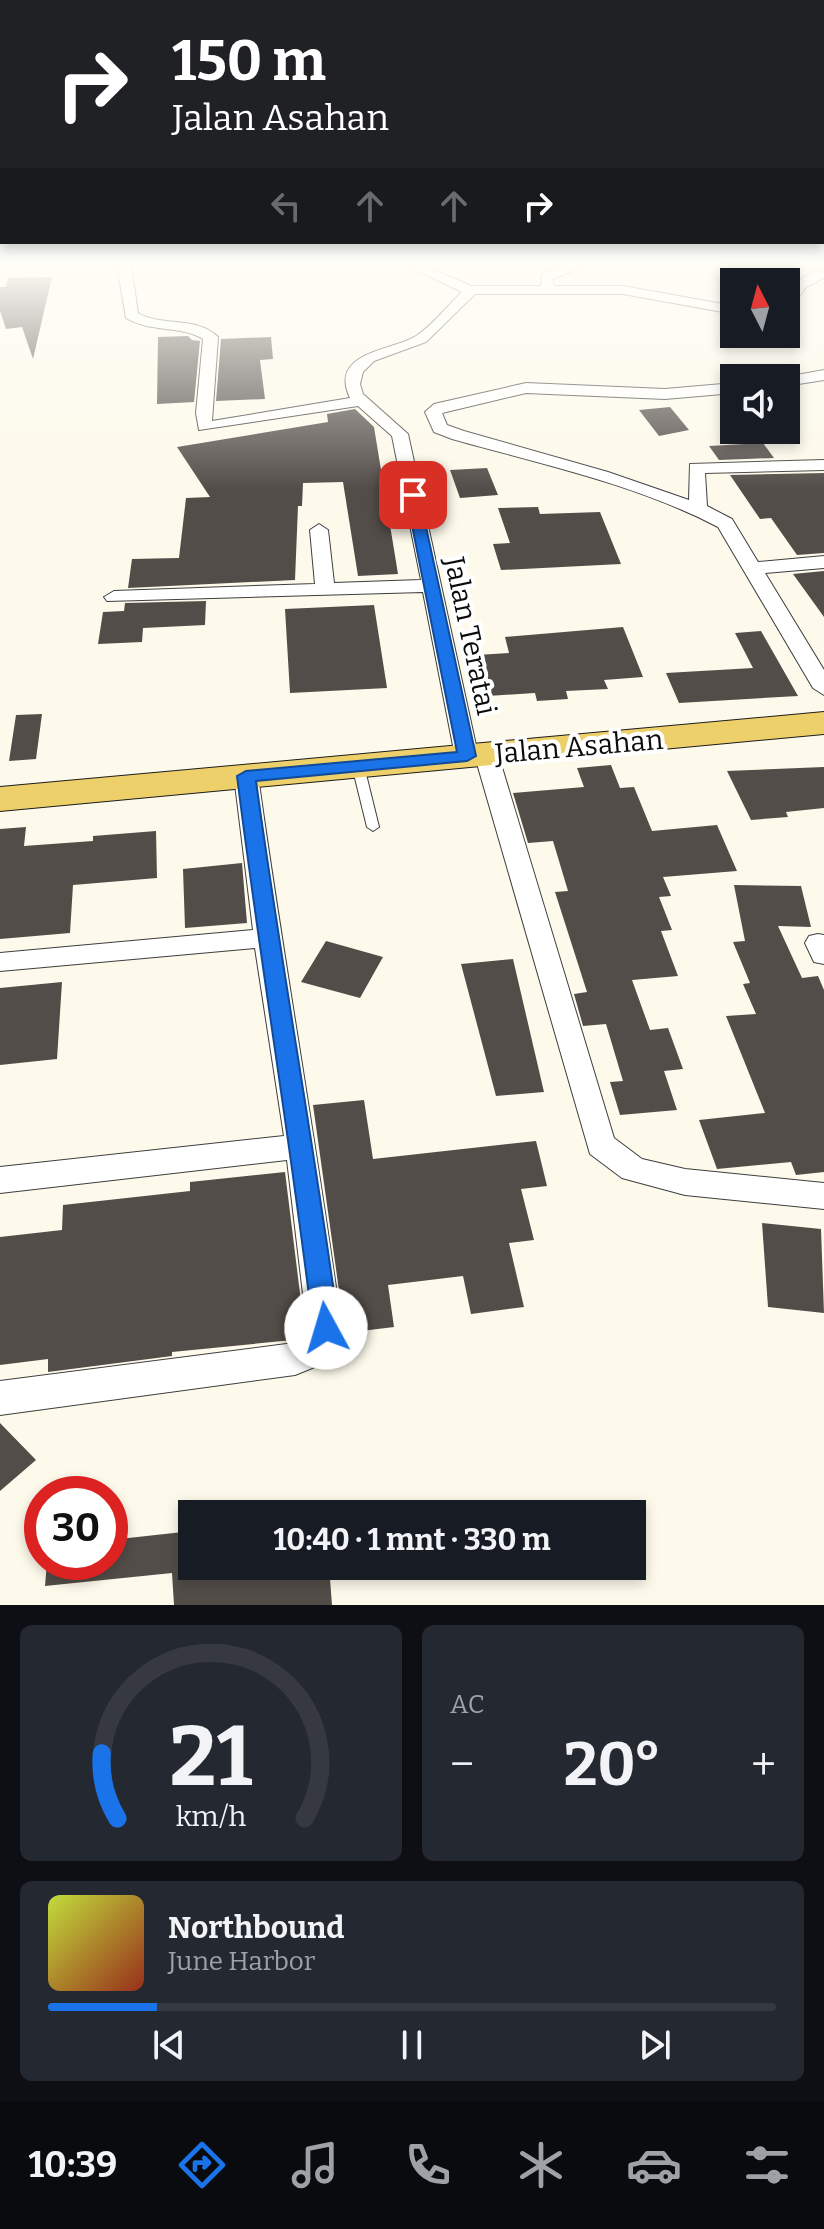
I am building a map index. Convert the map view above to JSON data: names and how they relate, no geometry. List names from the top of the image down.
{
  "streets": {
    "main road": ["Jalan Asahan"],
    "street": ["Jalan Teratai"]
  },
  "crossings": [
    ["Jalan Teratai", "Jalan Asahan"]
  ],
  "north": "top",
  "page": {
    "turn": ["150 m", "Jalan Asahan"],
    "limit": "30",
    "trip": "10:40 · 1 mnt · 330 m",
    "tile": "AC",
    "heat": ["−", "20°", "+"],
    "song": ["Northbound", "June Harbor"],
    "tabs": "10:39",
    "gauge": ["21", "km/h"]
  }
}
